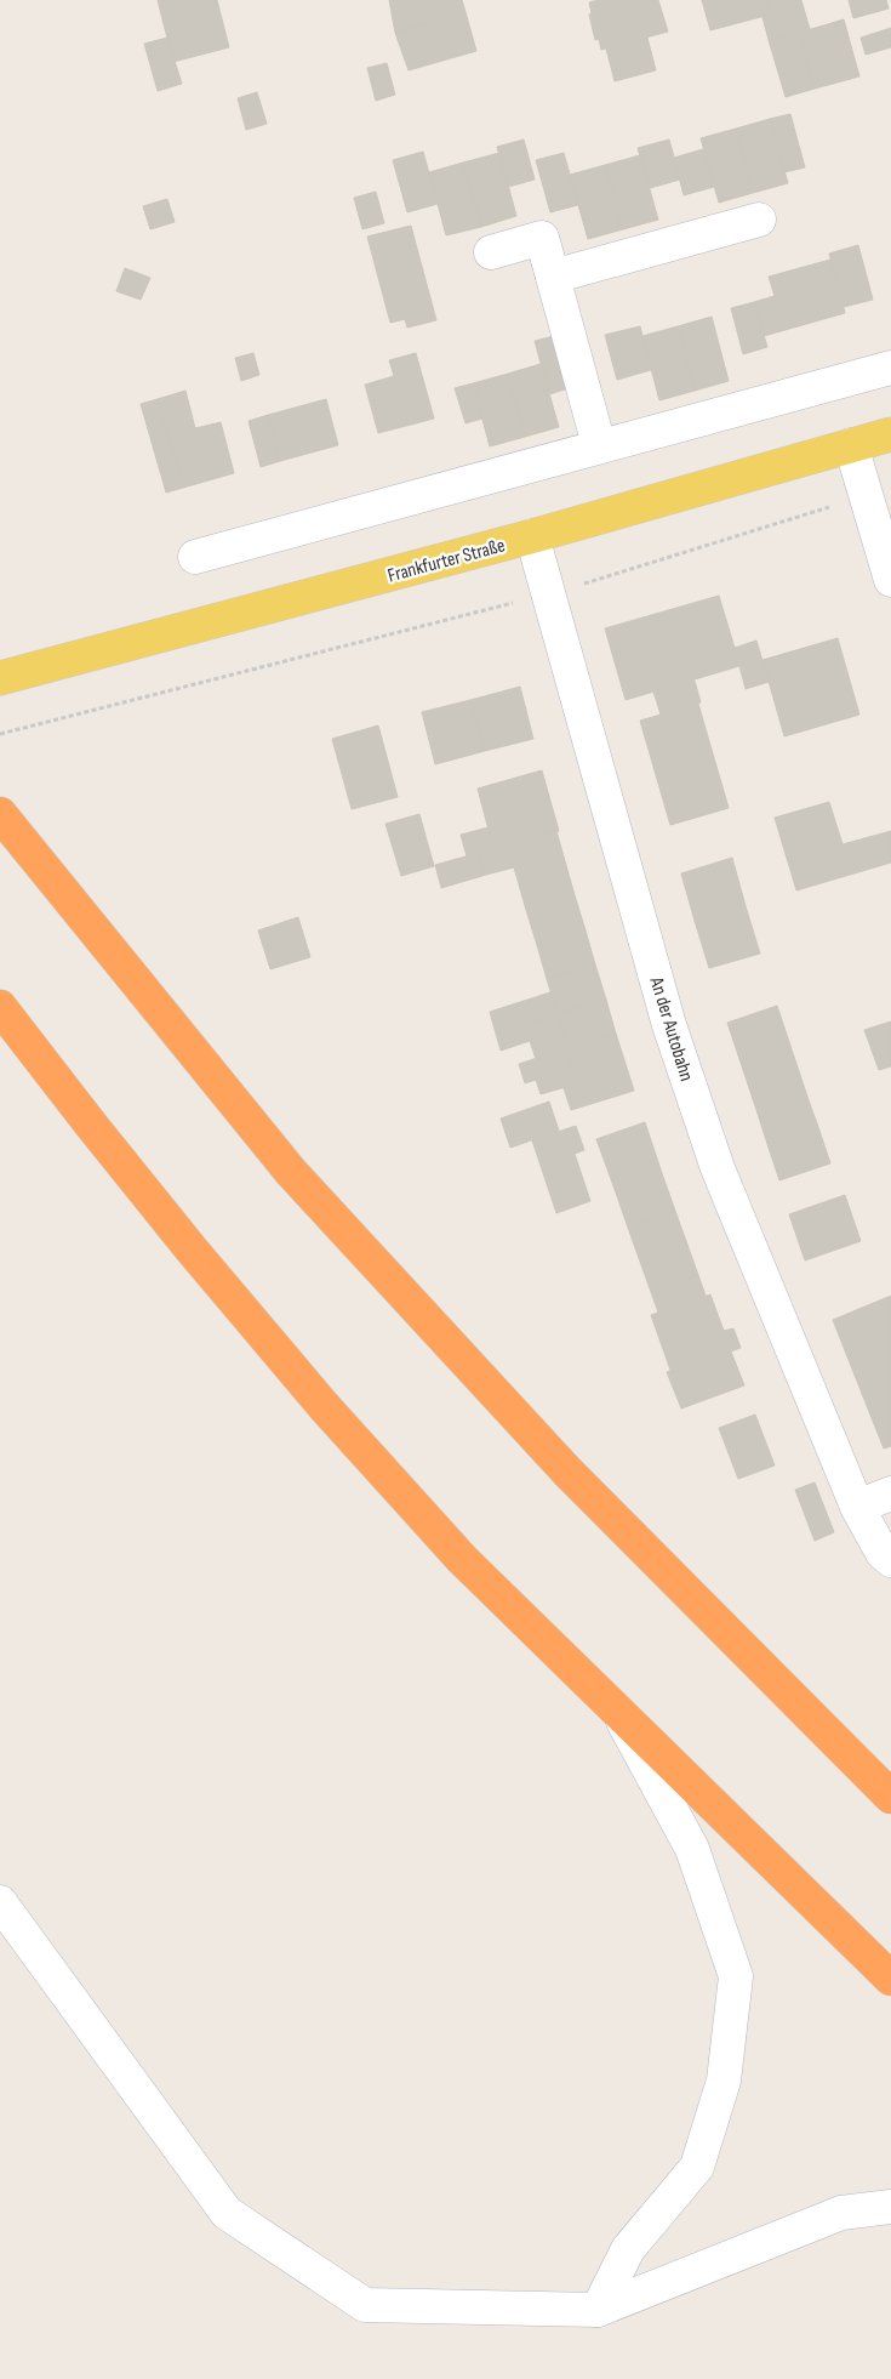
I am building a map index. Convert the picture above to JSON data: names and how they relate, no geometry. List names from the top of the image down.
{
  "streets": {
    "main road": ["Frankfurter Straße"],
    "street": ["An der Autobahn"]
  },
  "crossings": [
    ["Frankfurter Straße", "An der Autobahn"]
  ]
}
